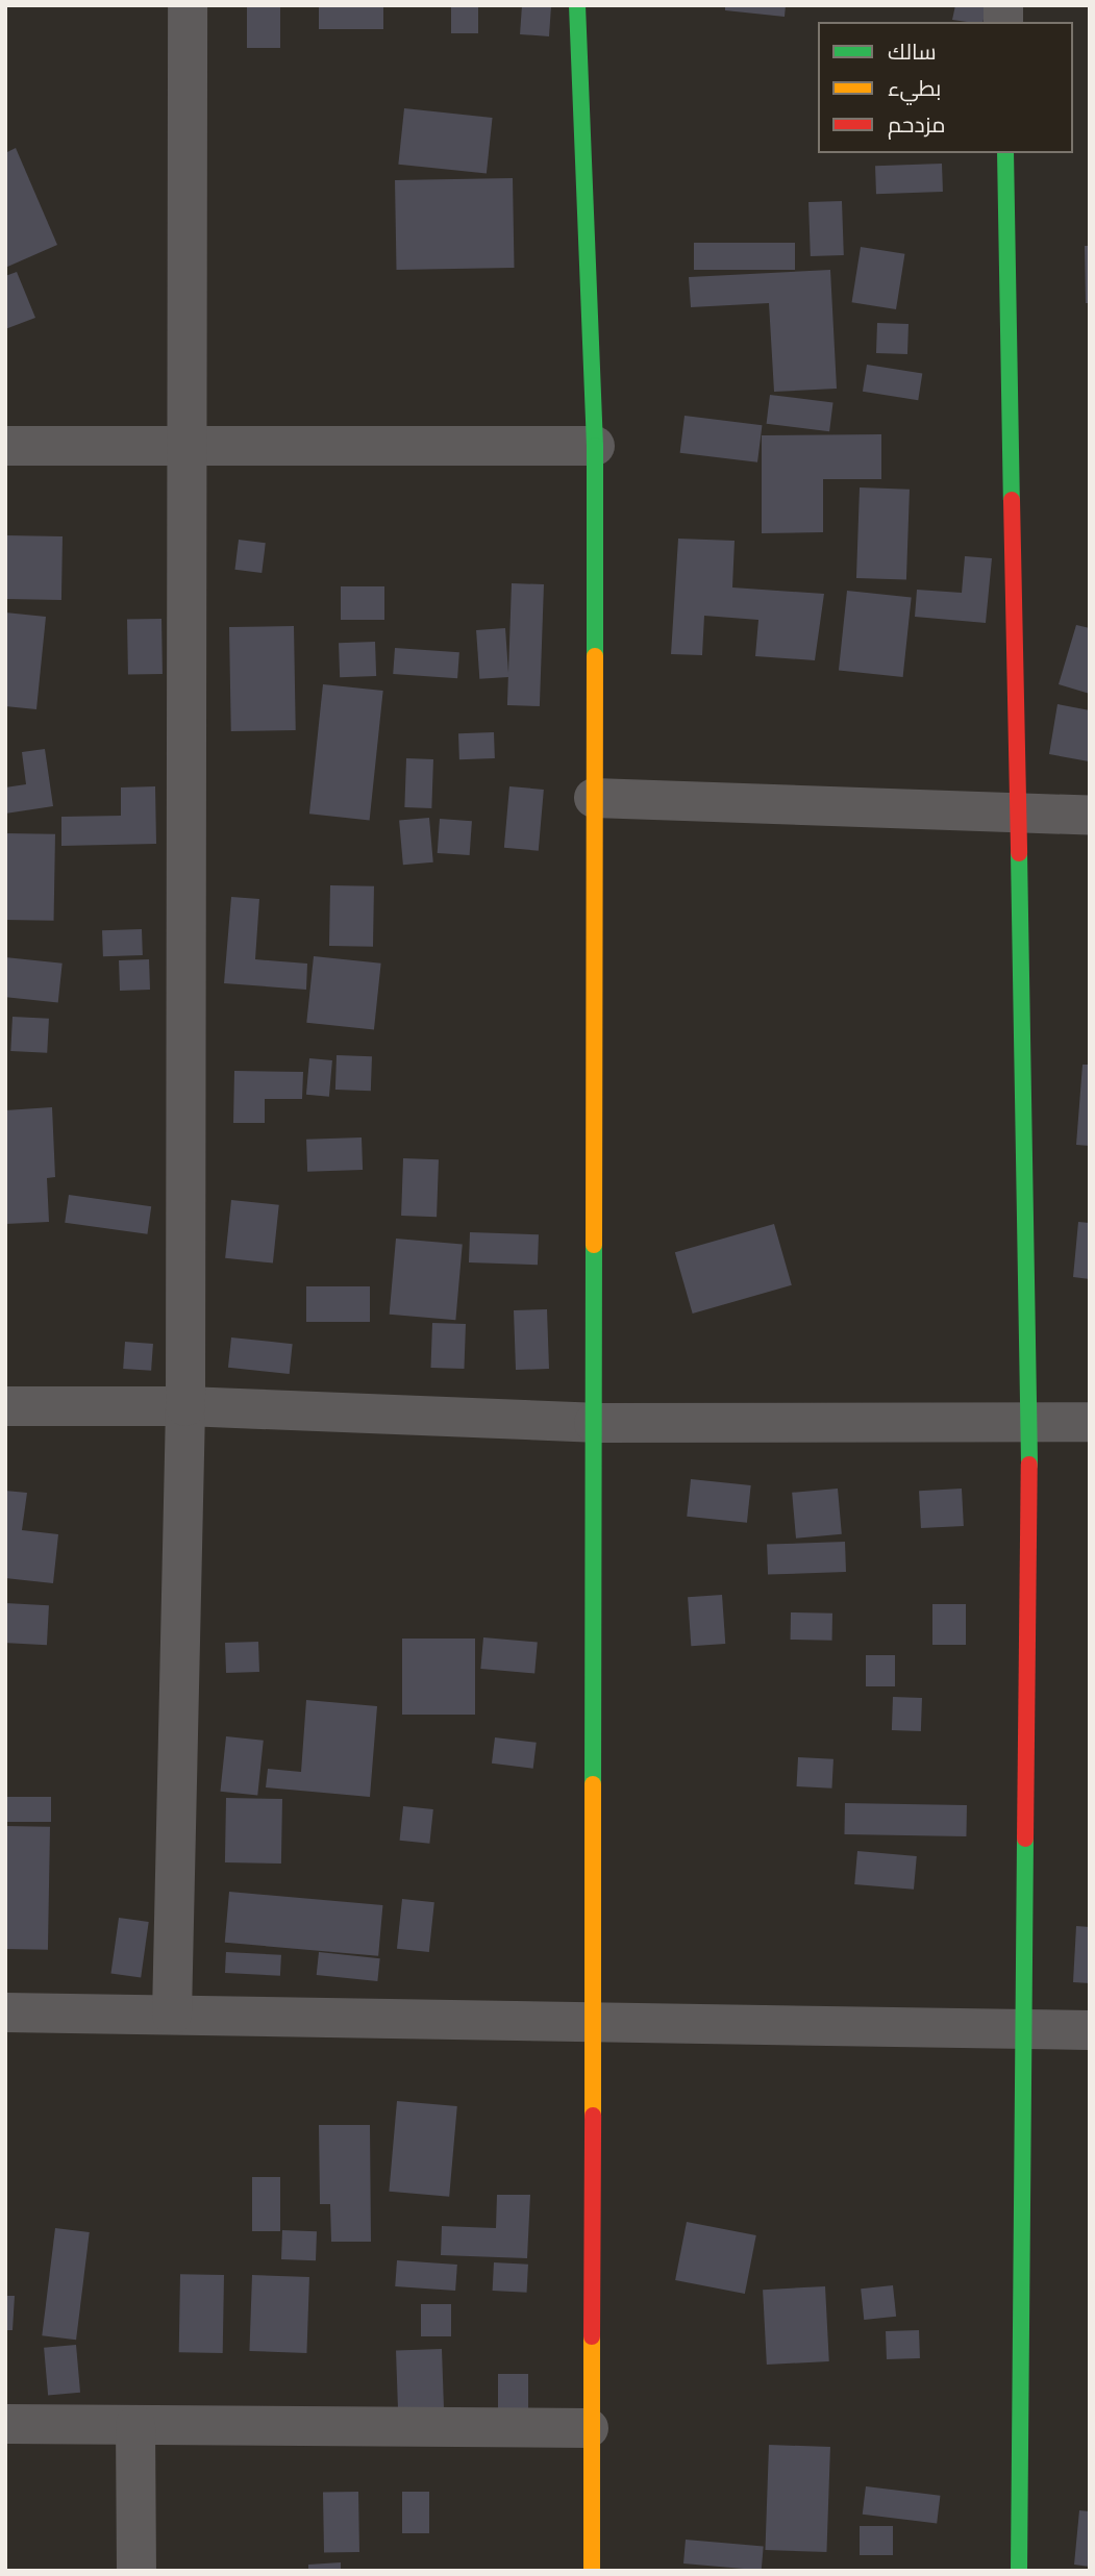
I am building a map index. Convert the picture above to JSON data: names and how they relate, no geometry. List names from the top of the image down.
{
  "legend": ["سالك", "بطيء", "مزدحم"]
}
